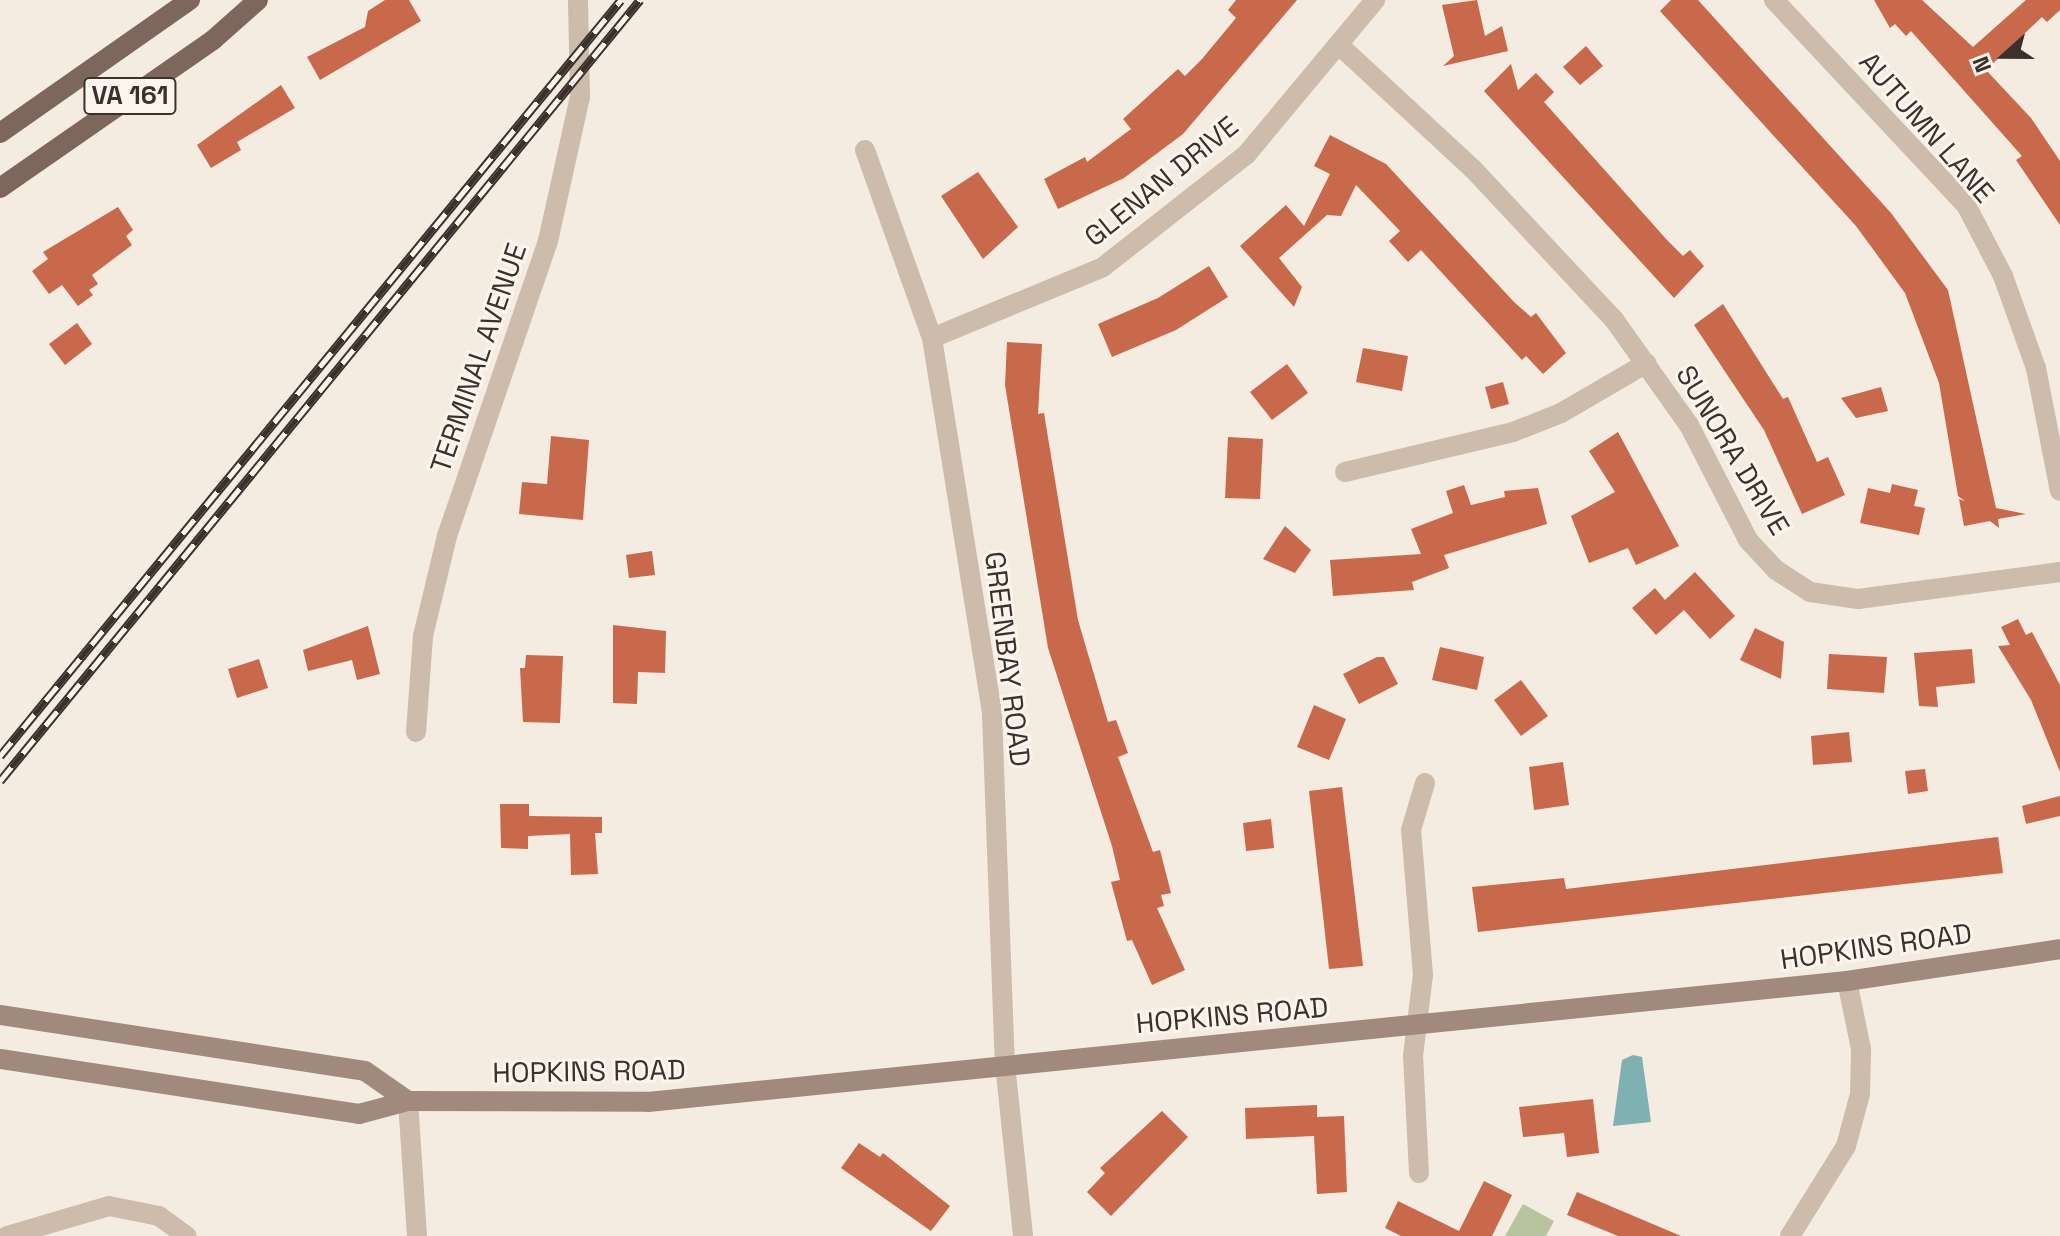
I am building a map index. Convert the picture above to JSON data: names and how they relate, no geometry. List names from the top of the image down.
{
  "streets": {
    "main road": ["VA 161", "HOPKINS ROAD"],
    "street": [
      "AUTUMN LANE",
      "GLENAN DRIVE",
      "TERMINAL AVENUE",
      "SUNORA DRIVE",
      "GREENBAY ROAD"
    ]
  },
  "crossings": [
    ["GLENAN DRIVE", "SUNORA DRIVE"],
    ["GLENAN DRIVE", "GREENBAY ROAD"],
    ["GREENBAY ROAD", "HOPKINS ROAD"]
  ],
  "north": "left"
}
